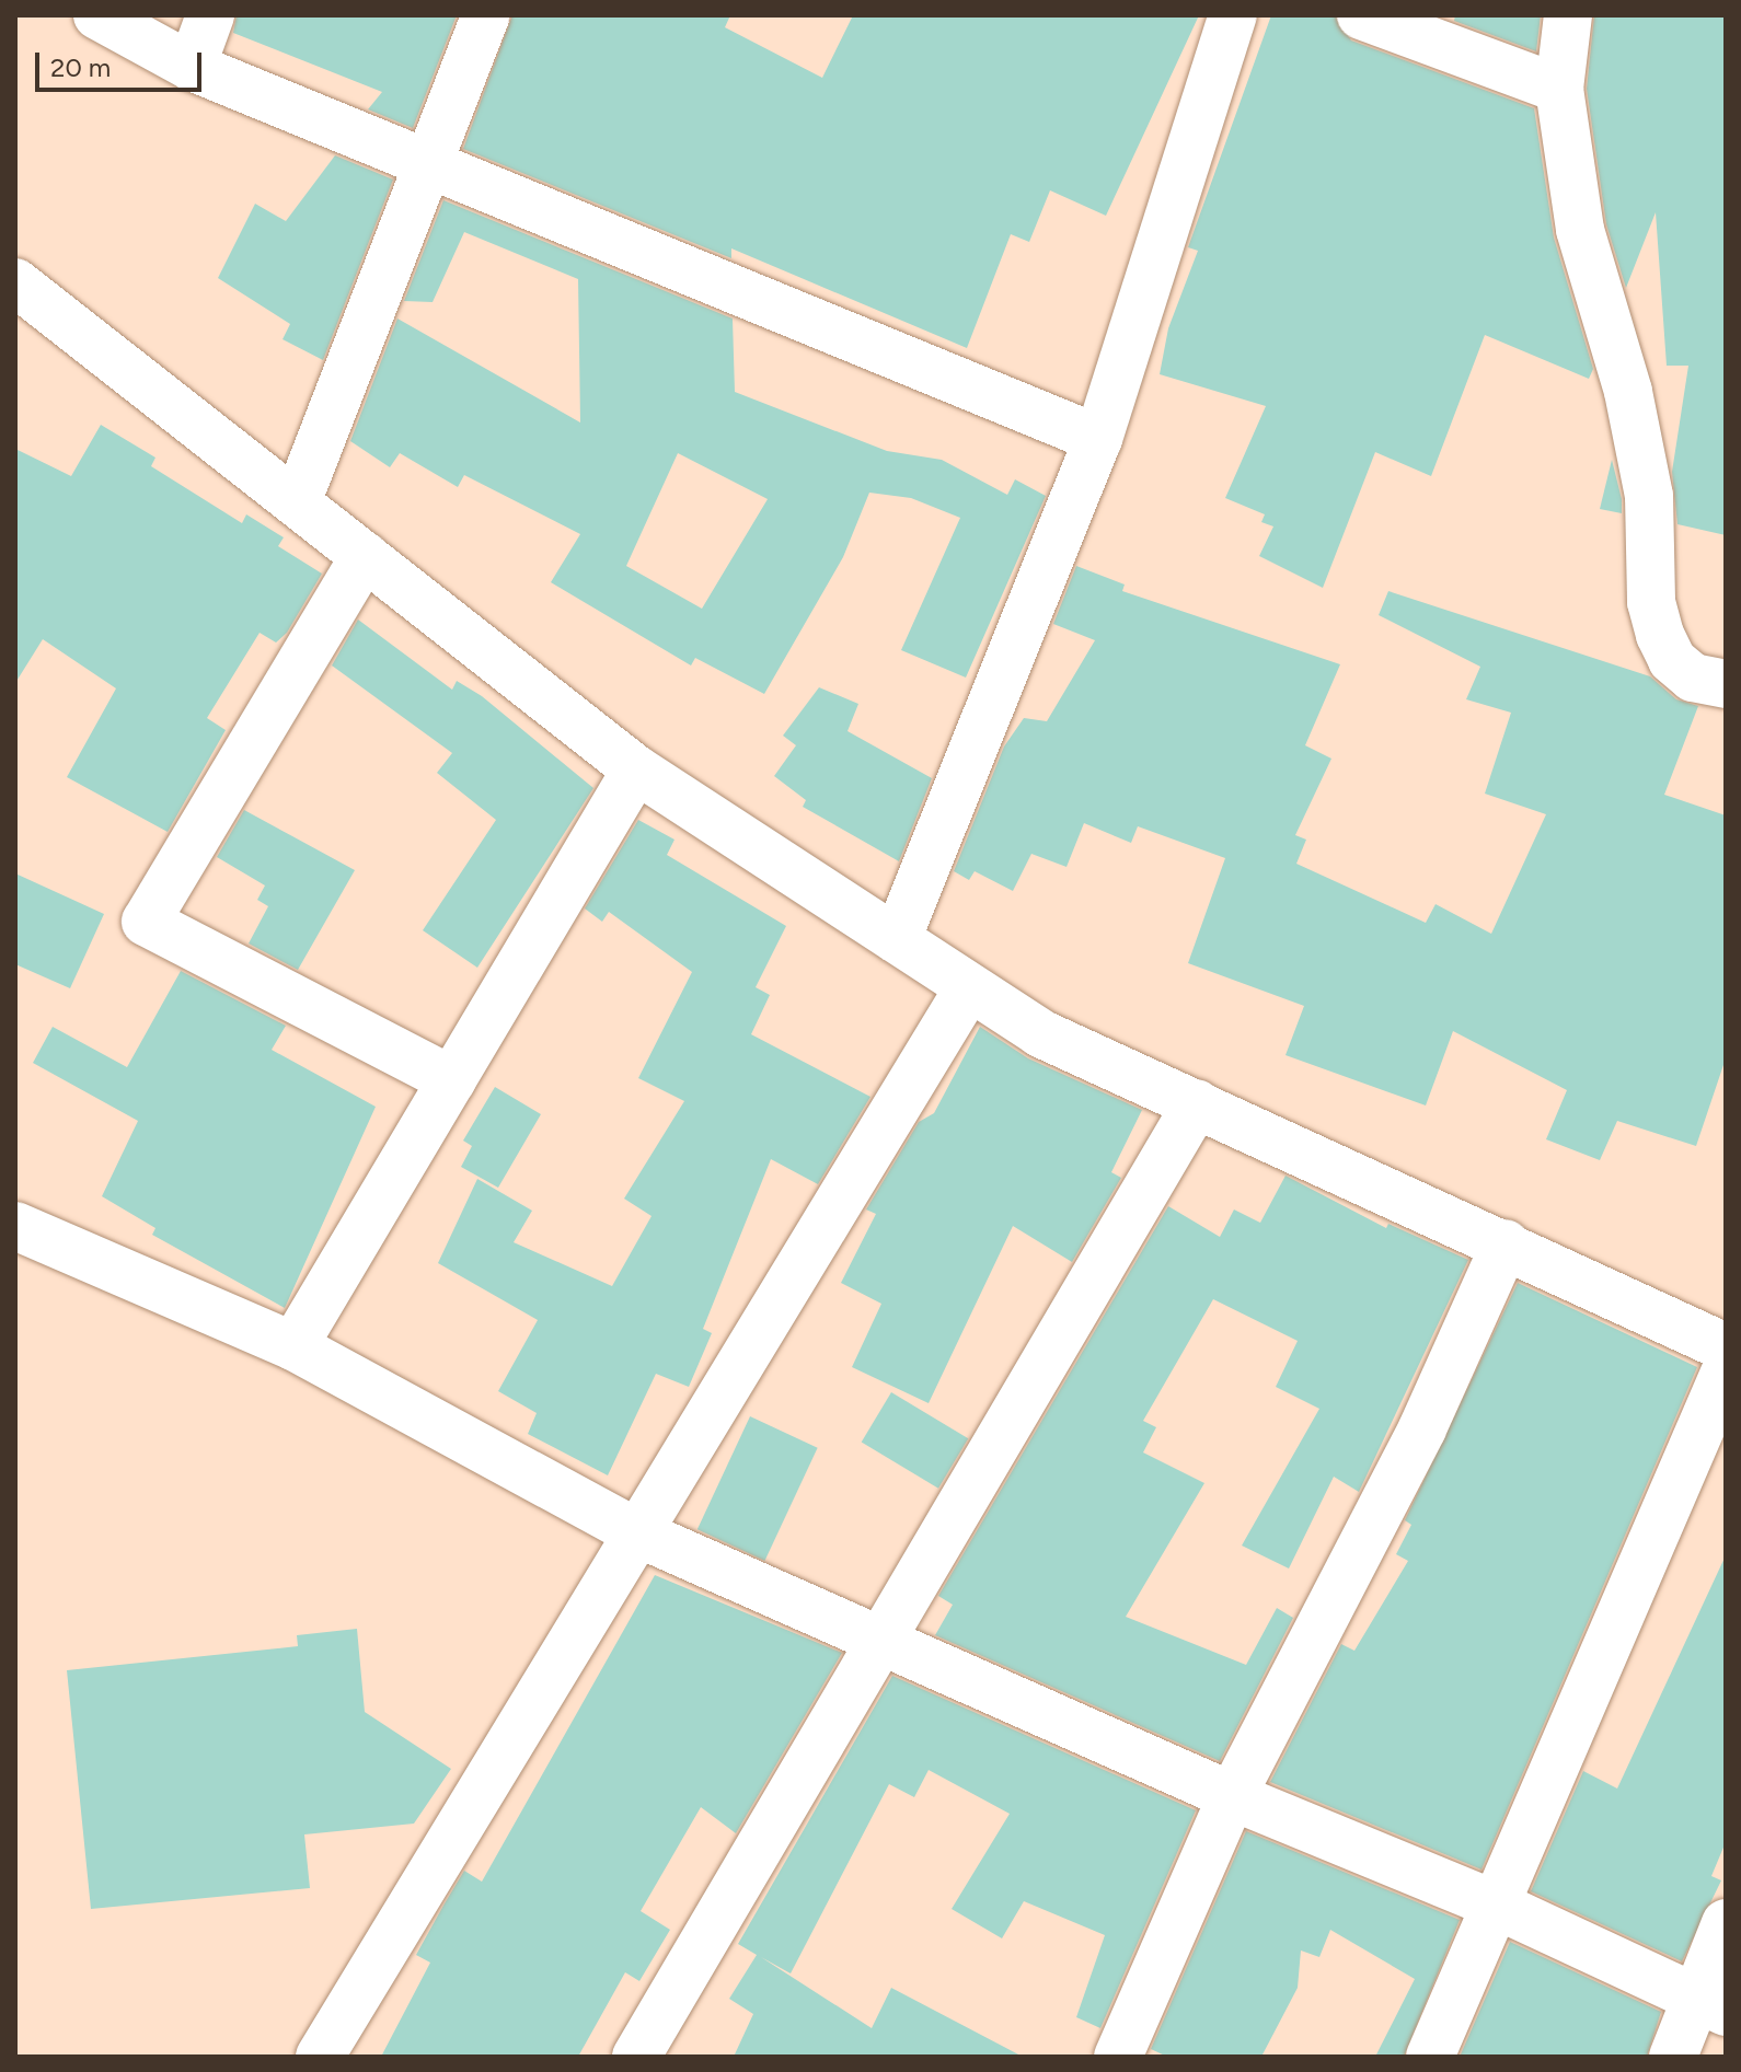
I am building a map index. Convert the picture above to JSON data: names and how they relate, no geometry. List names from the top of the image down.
{
  "scale_bar": "20 m"
}
